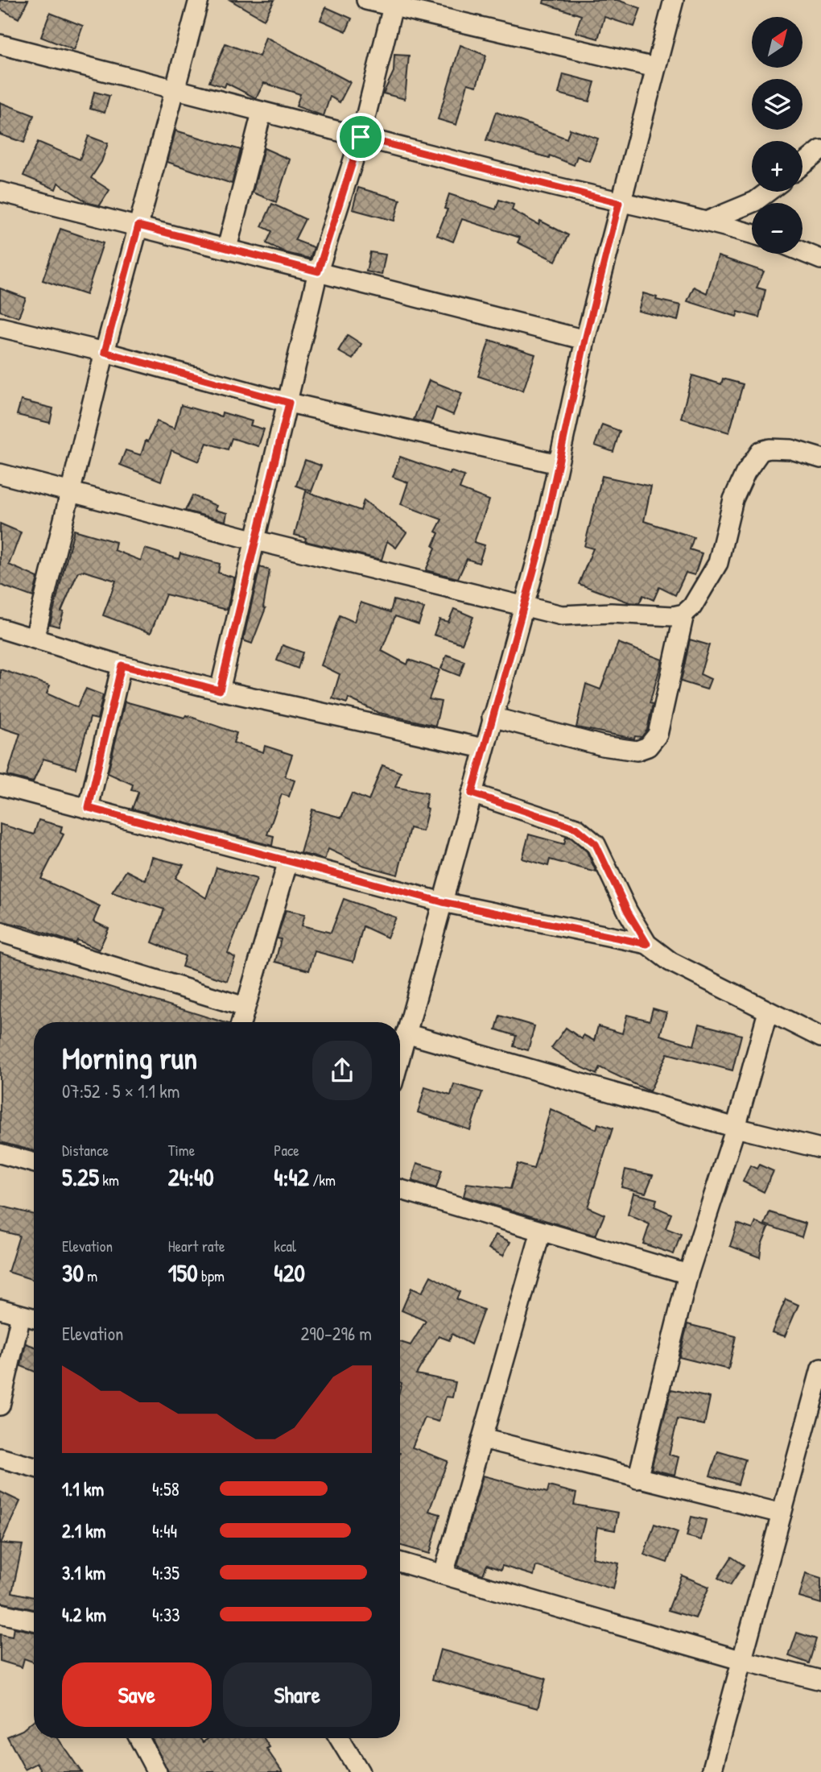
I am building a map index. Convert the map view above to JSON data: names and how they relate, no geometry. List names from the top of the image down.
{
  "north": "top right",
  "page": {
    "map_buttons": ["+", "−"],
    "heading": ["Morning run", "07:52 · 5 × 1.1 km"],
    "stats": [
      ["Distance", "5.25 km"],
      ["Time", "24:40"],
      ["Pace", "4:42 /km"],
      ["Elevation", "30 m"],
      ["Heart rate", "150 bpm"],
      ["kcal", "420"]
    ],
    "chart": ["Elevation", "290–296 m"],
    "list": [
      {
        "name": "1.1 km",
        "note": "4:58"
      },
      {
        "name": "2.1 km",
        "note": "4:44"
      },
      {
        "name": "3.1 km",
        "note": "4:35"
      },
      {
        "name": "4.2 km",
        "note": "4:33"
      }
    ],
    "buttons": ["Save", "Share"]
  }
}
